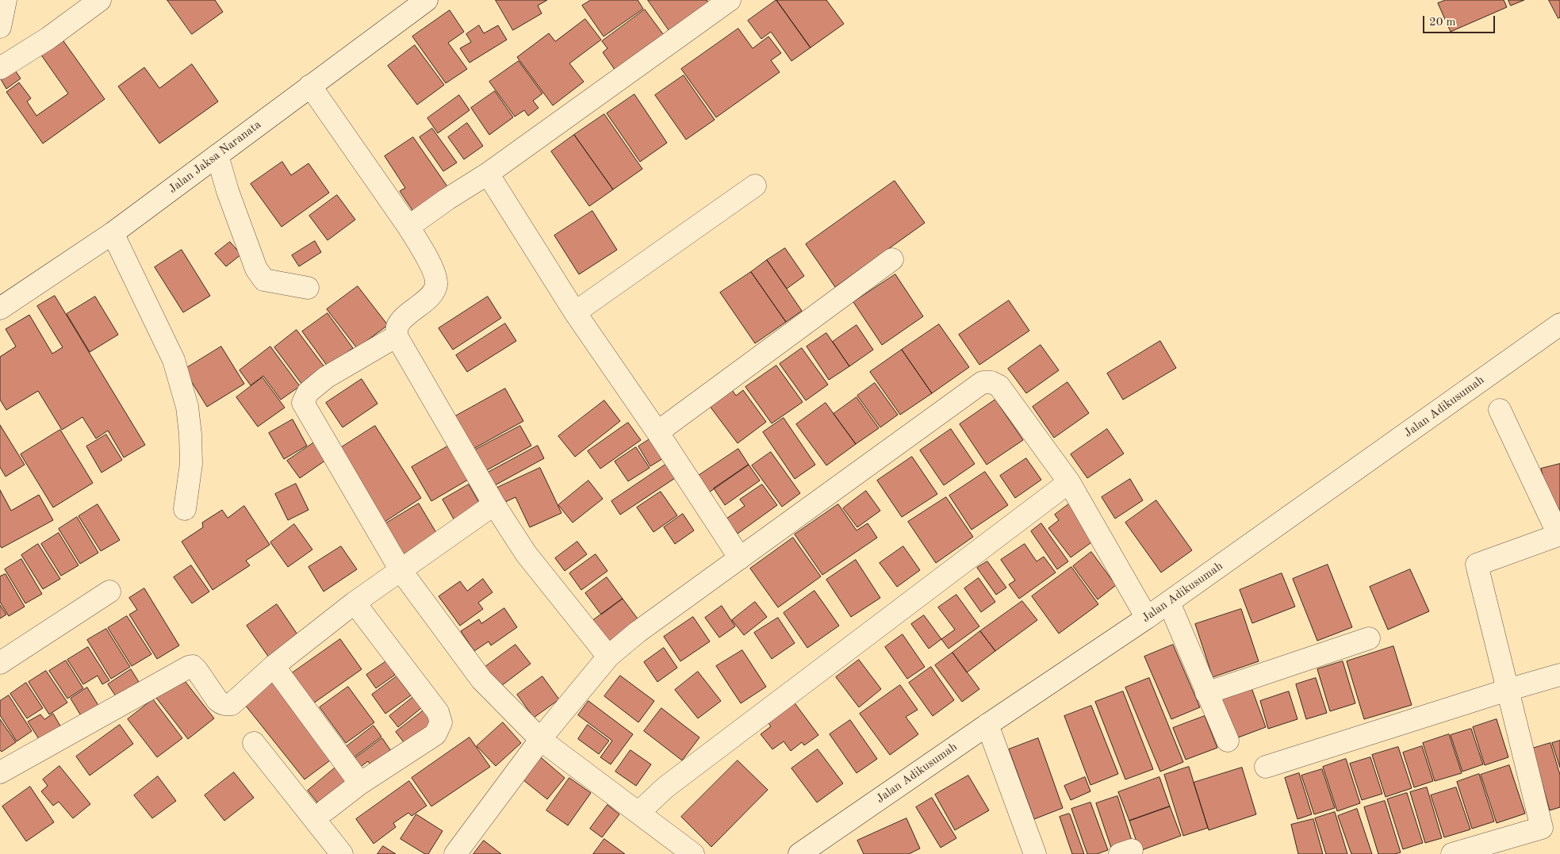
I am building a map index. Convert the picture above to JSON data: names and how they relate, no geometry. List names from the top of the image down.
{
  "streets": {
    "street": ["Jalan Jaksa Naranata", "Jalan Adikusumah"]
  },
  "scale_bar": "20 m"
}
